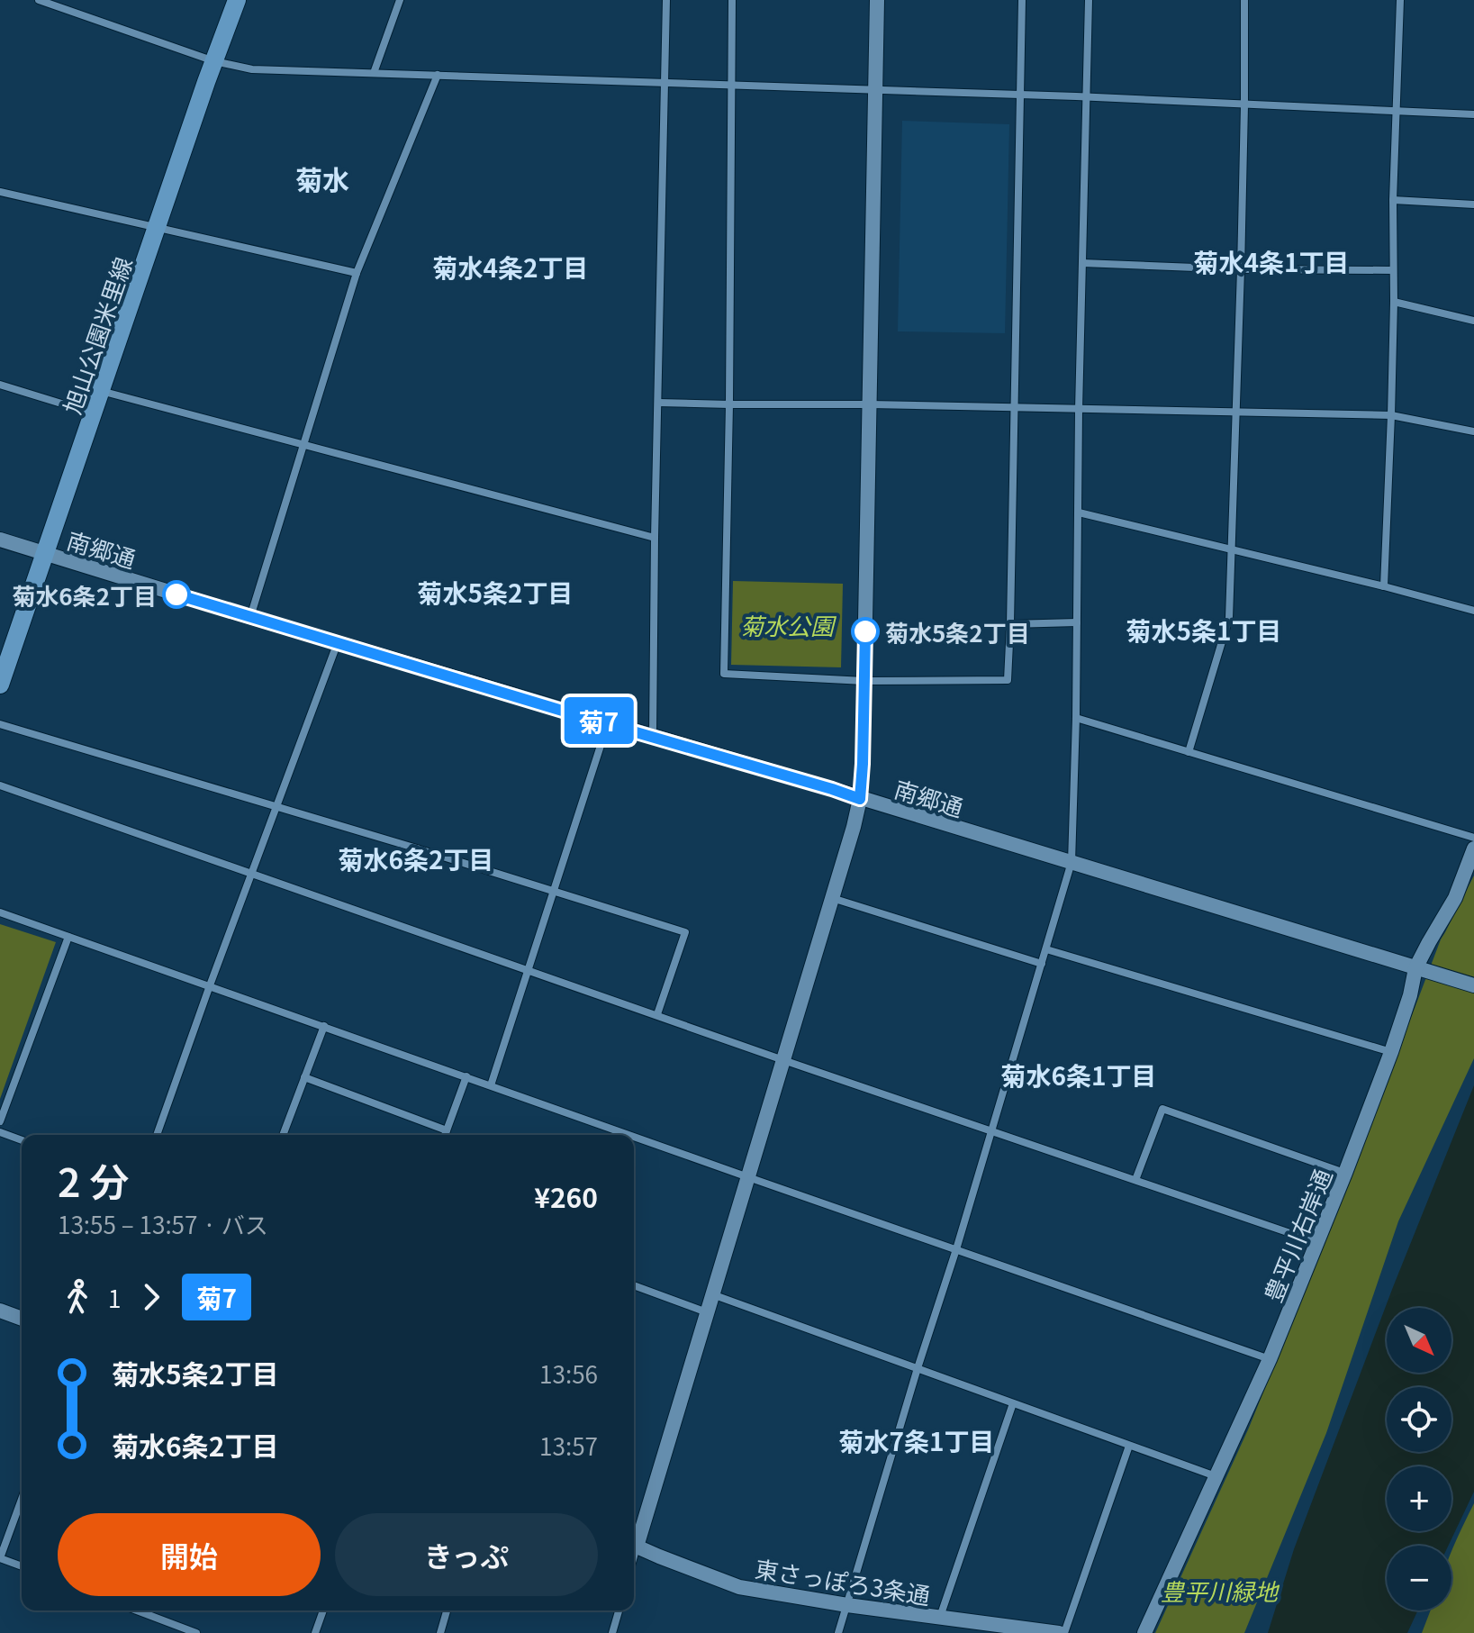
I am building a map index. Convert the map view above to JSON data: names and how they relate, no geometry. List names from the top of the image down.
{
  "streets": {
    "main road": ["旭山公園米里線"],
    "street": ["南郷通", "豊平川右岸通", "東さっぽろ3条通"]
  },
  "crossings": [
    ["旭山公園米里線", "南郷通"],
    ["南郷通", "豊平川右岸通"]
  ],
  "districts": [
    "菊水",
    "菊水4条1丁目",
    "菊水4条2丁目",
    "菊水5条2丁目",
    "菊水5条1丁目",
    "菊水6条2丁目",
    "菊水6条1丁目",
    "菊水7条1丁目"
  ],
  "parks": ["菊水公園", "豊平川緑地"],
  "places": ["菊水6条2丁目", "菊水5条2丁目"],
  "lines": ["bus line 菊7"],
  "north": "bottom right",
  "page": {
    "on_map": "菊7",
    "heading": ["2 分", "13:55 – 13:57 · バス", "¥260"],
    "legs": ["1", "菊7"],
    "map_buttons": ["+", "−"],
    "list": [
      {
        "name": "菊水5条2丁目",
        "value": "13:56"
      },
      {
        "name": "菊水6条2丁目",
        "value": "13:57"
      }
    ],
    "buttons": ["開始", "きっぷ"]
  }
}
